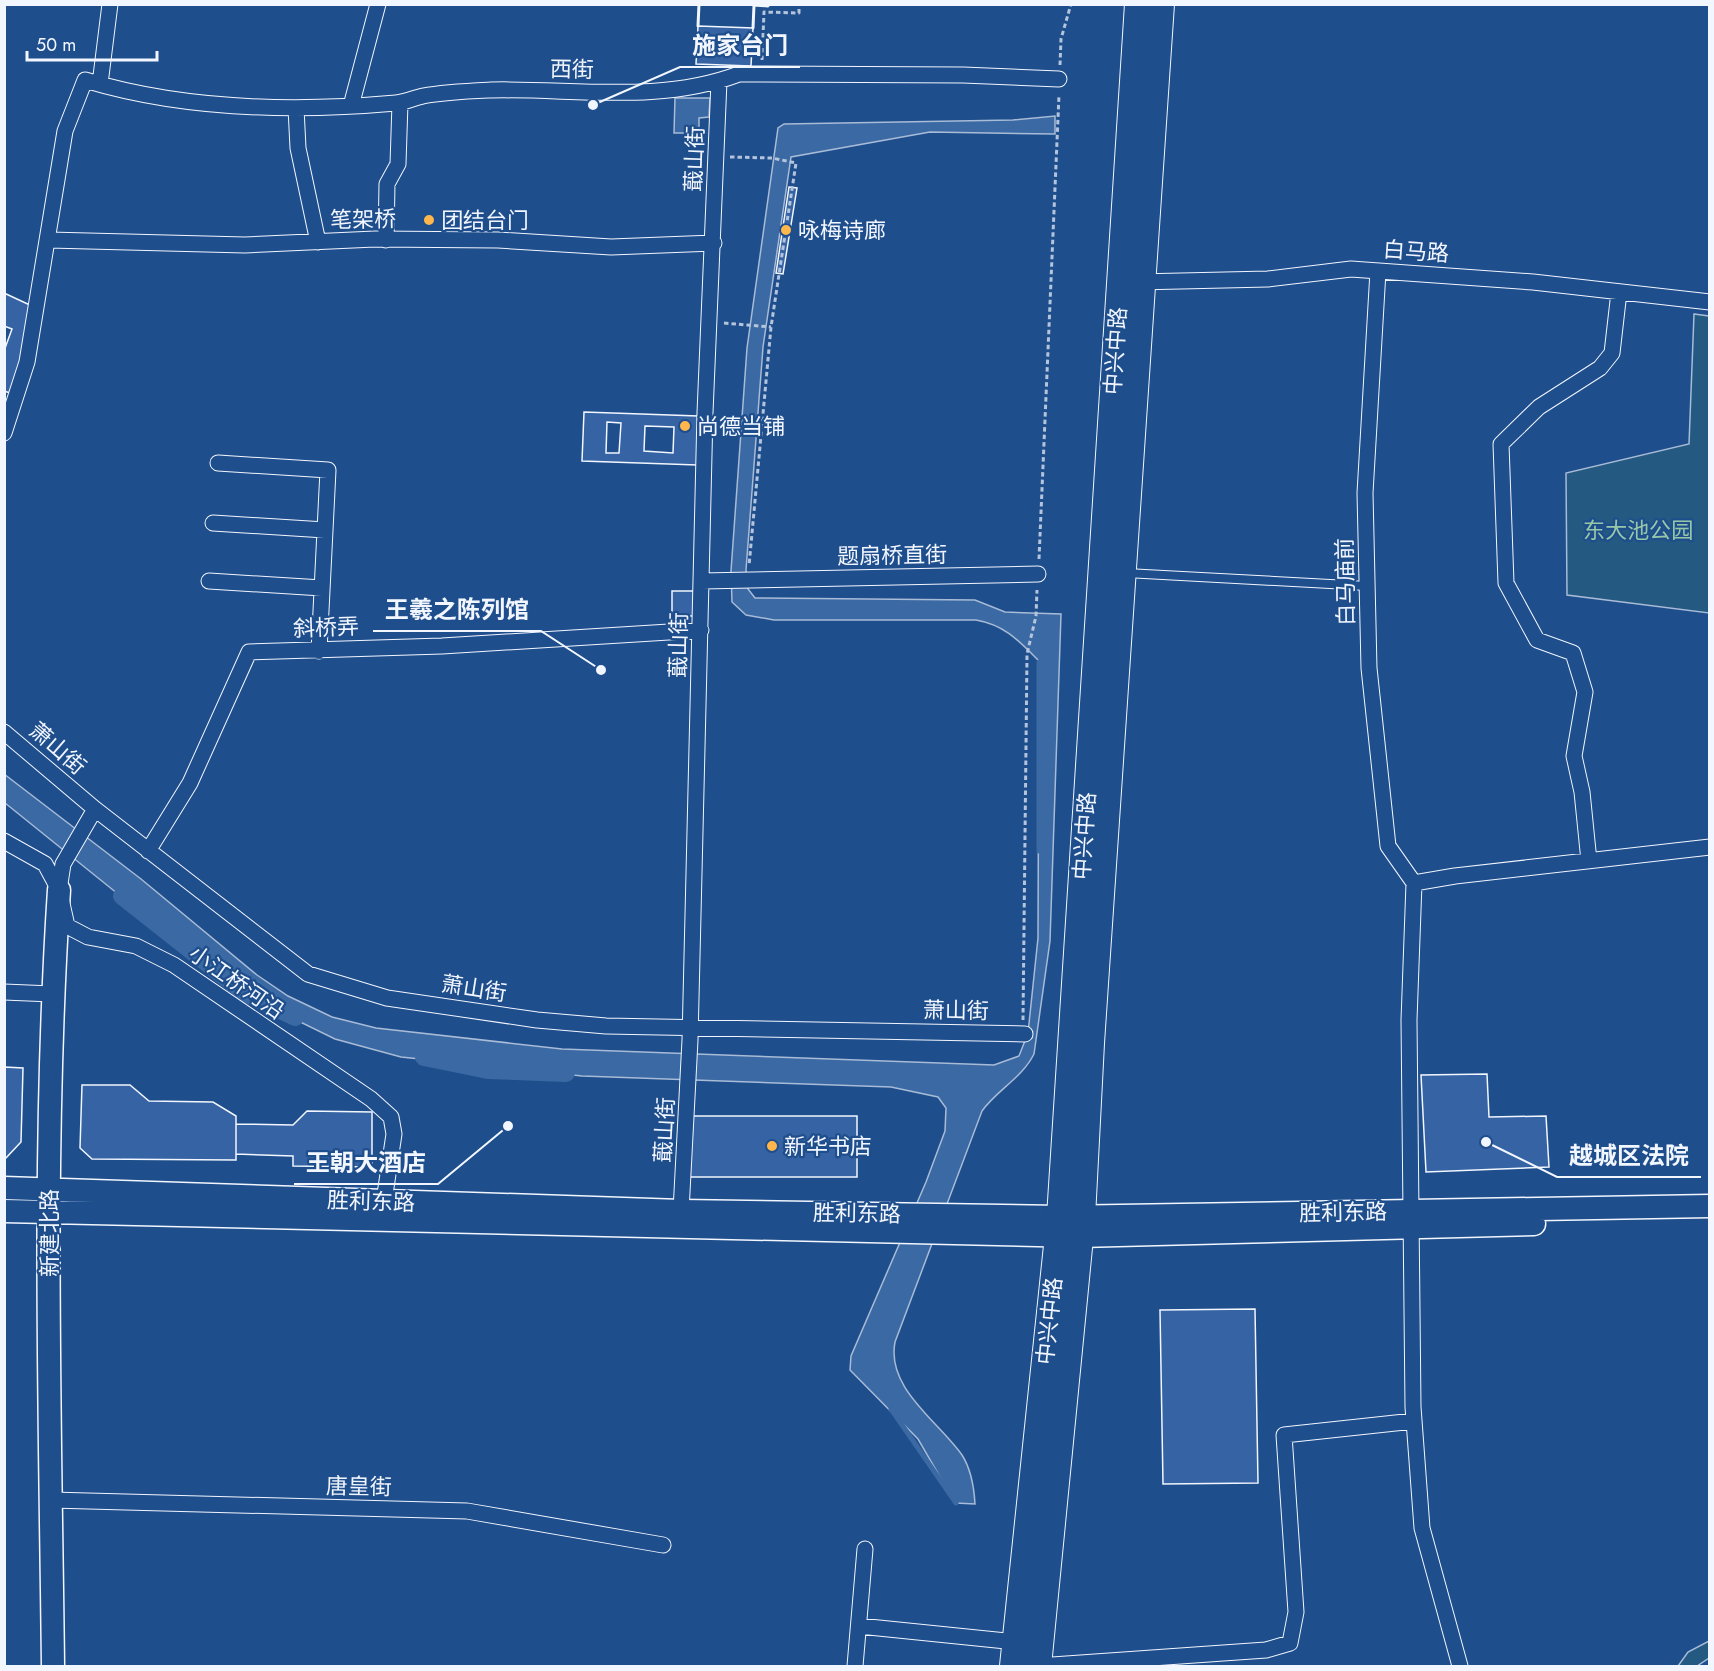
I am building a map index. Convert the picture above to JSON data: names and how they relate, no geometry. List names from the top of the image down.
{
  "streets": {
    "main road": ["中兴中路", "胜利东路", "新建北路"],
    "street": [
      "西街",
      "蕺山街",
      "笔架桥",
      "白马路",
      "题扇桥直街",
      "白马庙前",
      "斜桥弄",
      "萧山街",
      "小江桥河沿",
      "唐皇街"
    ]
  },
  "crossings": [
    ["西街", "蕺山街"],
    ["蕺山街", "笔架桥"],
    ["蕺山街", "题扇桥直街"],
    ["蕺山街", "斜桥弄"],
    ["蕺山街", "萧山街"],
    ["蕺山街", "胜利东路"],
    ["白马路", "中兴中路"],
    ["白马路", "白马庙前"],
    ["中兴中路", "胜利东路"],
    ["斜桥弄", "萧山街"],
    ["萧山街", "新建北路"],
    ["小江桥河沿", "胜利东路"],
    ["小江桥河沿", "新建北路"],
    ["胜利东路", "新建北路"],
    ["新建北路", "唐皇街"]
  ],
  "parks": ["东大池公园"],
  "places": [
    "施家台门",
    "团结台门",
    "咏梅诗廊",
    "尚德当铺",
    "王羲之陈列馆",
    "王朝大酒店",
    "越城区法院",
    "新华书店"
  ],
  "scale_bar": "50 m"
}
